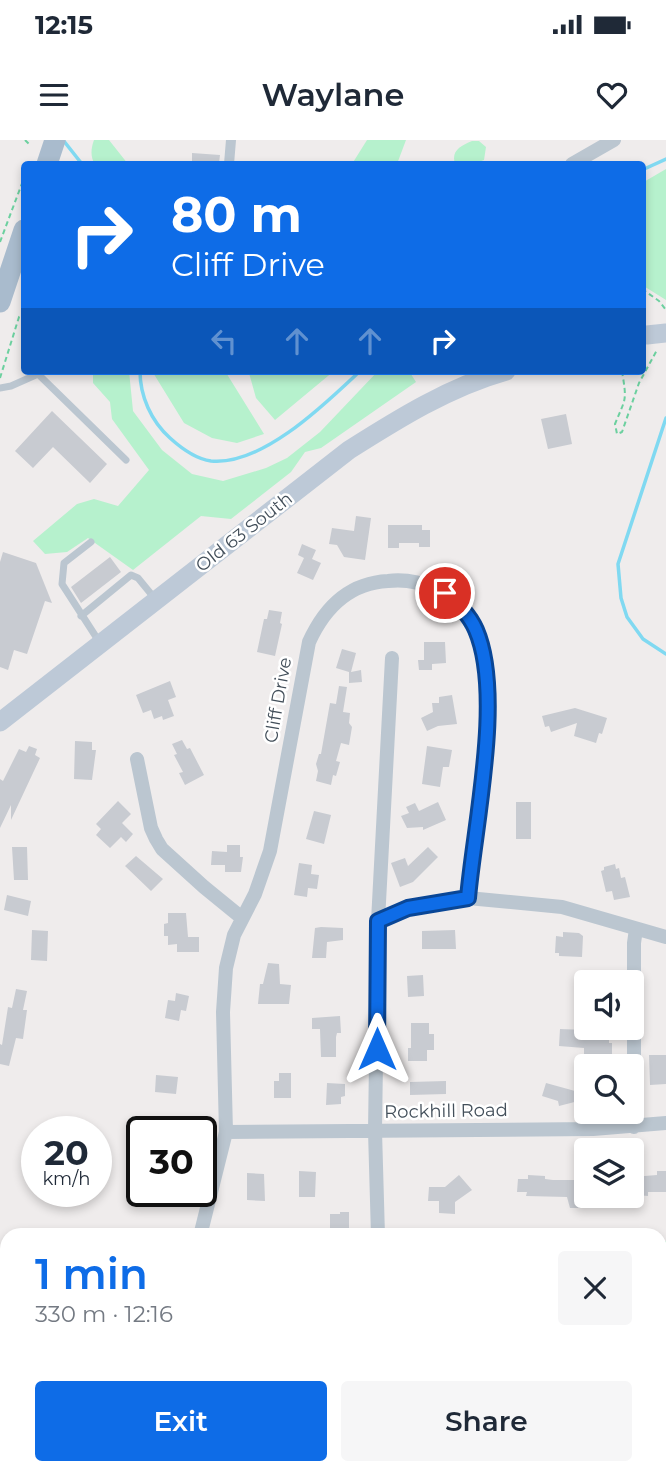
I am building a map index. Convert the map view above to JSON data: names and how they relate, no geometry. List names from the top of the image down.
{
  "streets": {
    "main road": ["Old 63 South"],
    "street": ["Cliff Drive", "Rockhill Road"]
  },
  "crossings": [
    ["Cliff Drive", "Rockhill Road"]
  ],
  "page": {
    "status": "12:15",
    "header": "Waylane",
    "turn": ["80 m", "Cliff Drive"],
    "speed": "20 km/h",
    "limit": "30",
    "heading": ["1 min", "330 m · 12:16"],
    "buttons": ["Exit", "Share"]
  }
}
